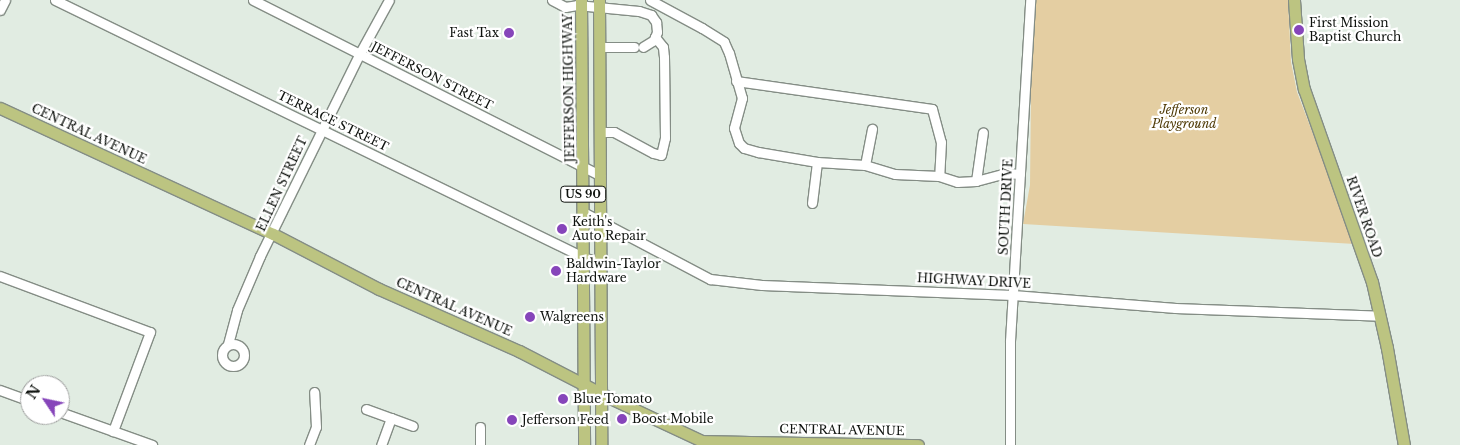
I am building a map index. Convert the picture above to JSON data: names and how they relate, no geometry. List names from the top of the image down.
{
  "streets": {
    "main road": [
      "JEFFERSON HIGHWAY",
      "CENTRAL AVENUE",
      "US 90",
      "RIVER ROAD"
    ],
    "street": [
      "JEFFERSON STREET",
      "TERRACE STREET",
      "ELLEN STREET",
      "SOUTH DRIVE",
      "HIGHWAY DRIVE"
    ]
  },
  "crossings": [
    ["JEFFERSON STREET", "JEFFERSON HIGHWAY"],
    ["JEFFERSON STREET", "ELLEN STREET"],
    ["JEFFERSON STREET", "US 90"],
    ["JEFFERSON HIGHWAY", "TERRACE STREET"],
    ["JEFFERSON HIGHWAY", "CENTRAL AVENUE"],
    ["JEFFERSON HIGHWAY", "HIGHWAY DRIVE"],
    ["TERRACE STREET", "ELLEN STREET"],
    ["TERRACE STREET", "US 90"],
    ["CENTRAL AVENUE", "ELLEN STREET"],
    ["CENTRAL AVENUE", "US 90"],
    ["US 90", "HIGHWAY DRIVE"],
    ["SOUTH DRIVE", "HIGHWAY DRIVE"],
    ["RIVER ROAD", "HIGHWAY DRIVE"]
  ],
  "parks": ["Jefferson Playground"],
  "places": [
    "First Mission Baptist Church",
    "Fast Tax",
    "Keith's Auto Repair",
    "Baldwin-Taylor Hardware",
    "Walgreens",
    "Blue Tomato",
    "Boost Mobile",
    "Jefferson Feed"
  ],
  "north": "top left"
}
